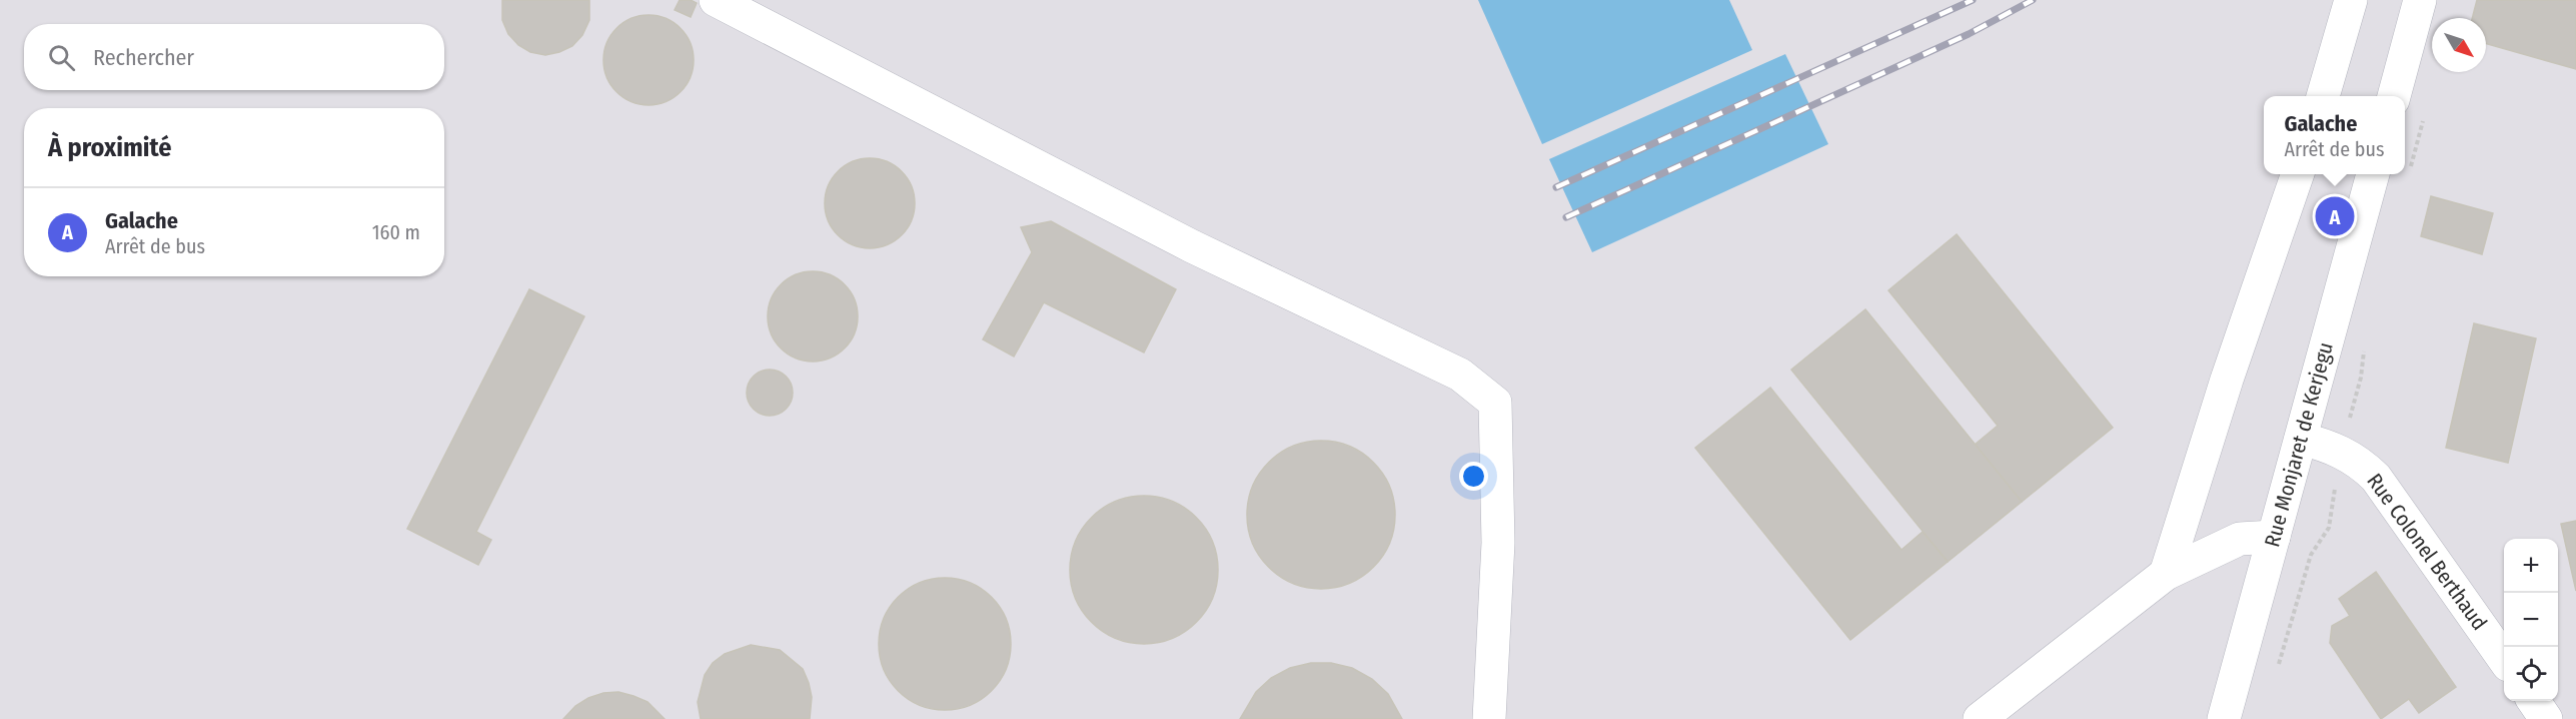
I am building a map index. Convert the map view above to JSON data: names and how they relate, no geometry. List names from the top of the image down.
{
  "streets": {
    "street": ["Rue Monjaret de Kerjegu", "Rue Colonel Berthaud"]
  },
  "crossings": [
    ["Rue Monjaret de Kerjegu", "Rue Colonel Berthaud"]
  ],
  "north": "bottom right",
  "page": {
    "search": "Rechercher",
    "popup": ["Galache", "Arrêt de bus"],
    "heading": "À proximité",
    "list": [
      {
        "mark": "A",
        "name": "Galache",
        "note": "Arrêt de bus",
        "value": "160 m"
      }
    ],
    "pins": "A",
    "map_buttons": ["+", "−"]
  }
}
